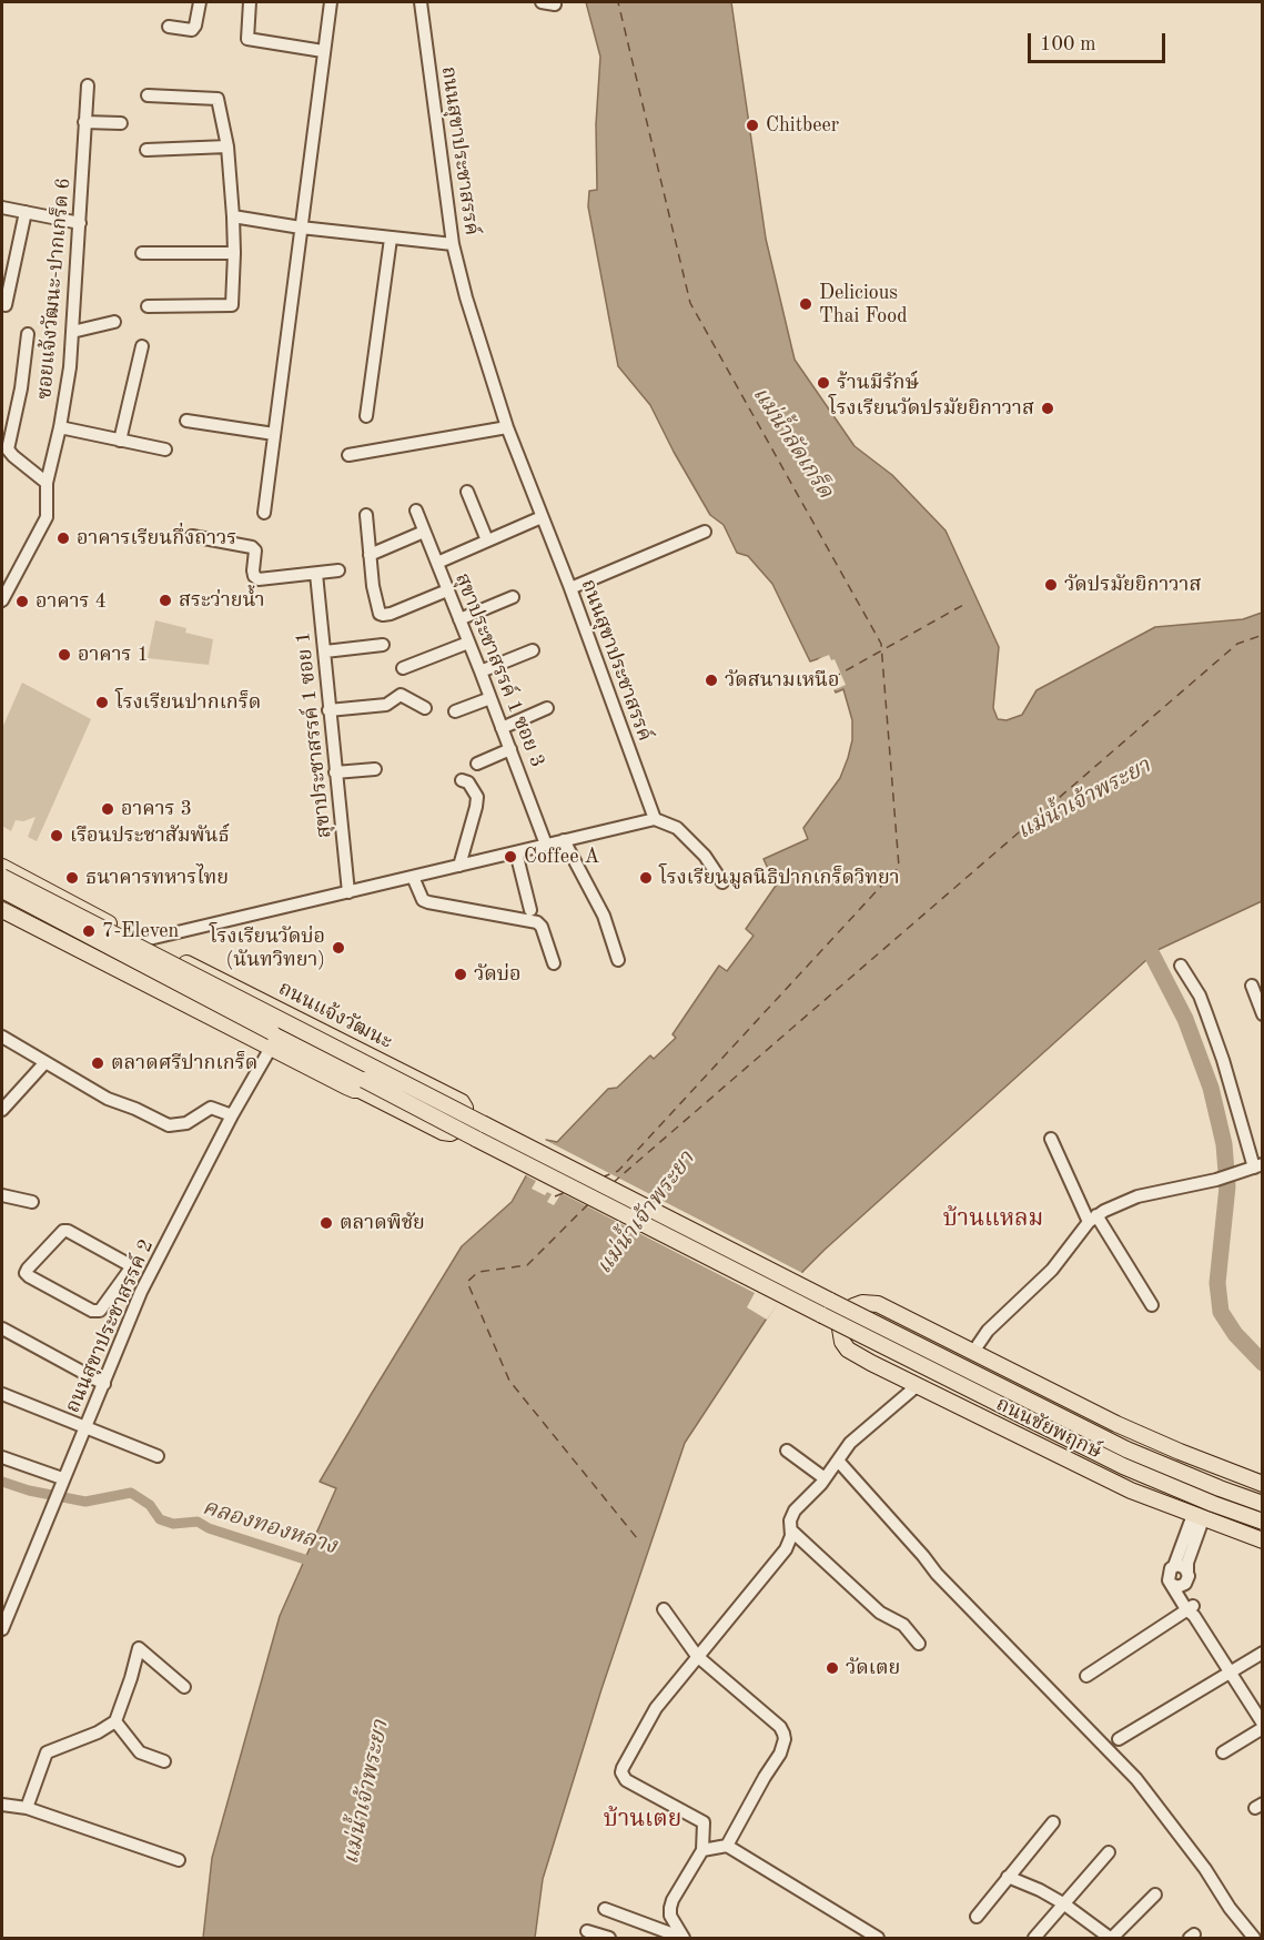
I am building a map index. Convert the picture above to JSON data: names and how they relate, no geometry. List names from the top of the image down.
{
  "streets": {
    "main road": ["ถนนแจ้งวัฒนะ", "ถนนชัยพฤกษ์"],
    "street": [
      "ถนนสุขาประชาสรรค์",
      "ซอยแจ้งวัฒนะ-ปากเกร็ด 6",
      "สุขาประชาสรรค์ 1 ซอย 3",
      "สุขาประชาสรรค์ 1 ซอย 1",
      "ถนนสุขาประชาสรรค์ 2"
    ]
  },
  "crossings": [
    ["ถนนแจ้งวัฒนะ", "ถนนสุขาประชาสรรค์ 2"],
    ["ถนนแจ้งวัฒนะ", "ถนนชัยพฤกษ์"]
  ],
  "districts": ["บ้านแหลม", "บ้านเตย"],
  "water": ["แม่น้ำลัดเกร็ด", "แม่น้ำเจ้าพระยา", "คลองทองหลาง"],
  "places": [
    "Chitbeer",
    "Delicious Thai Food",
    "ร้านมีรักษ์",
    "โรงเรียนวัดปรมัยยิกาวาส",
    "อาคารเรียนกึ่งถาวร",
    "วัดปรมัยยิกาวาส",
    "สระว่ายน้ำ",
    "อาคาร 4",
    "อาคาร 1",
    "วัดสนามเหนือ",
    "โรงเรียนปากเกร็ด",
    "อาคาร 3",
    "เรือนประชาสัมพันธ์",
    "Coffee A",
    "ธนาคารทหารไทย",
    "โรงเรียนมูลนิธิปากเกร็ดวิทยา",
    "7-Eleven",
    "โรงเรียนวัดบ่อ (นันทวิทยา)",
    "วัดบ่อ",
    "ตลาดศรีปากเกร็ด",
    "ตลาดพิชัย",
    "วัดเตย"
  ],
  "scale_bar": "100 m"
}
